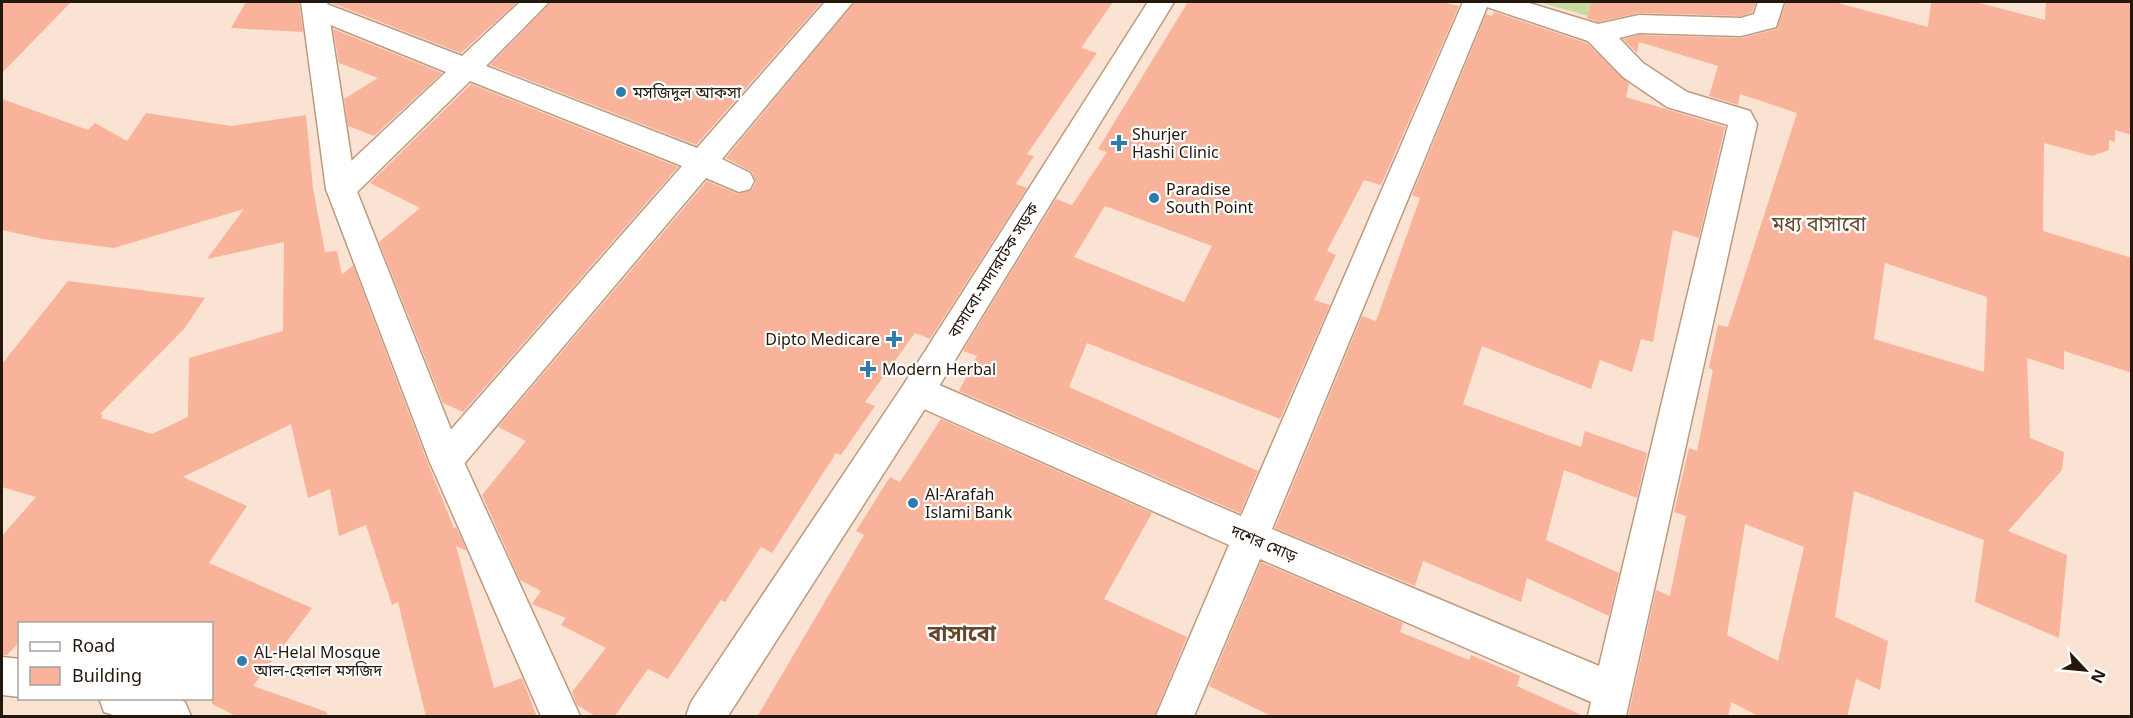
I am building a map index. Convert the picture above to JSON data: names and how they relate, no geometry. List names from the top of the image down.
{
  "streets": {
    "street": ["বাসাবো-মাদারটেক সড়ক", "দশের মোড়"]
  },
  "crossings": [
    ["বাসাবো-মাদারটেক সড়ক", "দশের মোড়"]
  ],
  "districts": ["মধ্য বাসাবো", "বাসাবো"],
  "places": {
    "other": [
      "মসজিদুল আকসা",
      "Paradise South Point",
      "Al-Arafah Islami Bank",
      "AL-Helal Mosque আল-হেলাল মসজিদ"
    ],
    "health": ["Shurjer Hashi Clinic", "Dipto Medicare", "Modern Herbal"]
  },
  "legend": ["Road", "Building"],
  "north": "bottom right"
}
